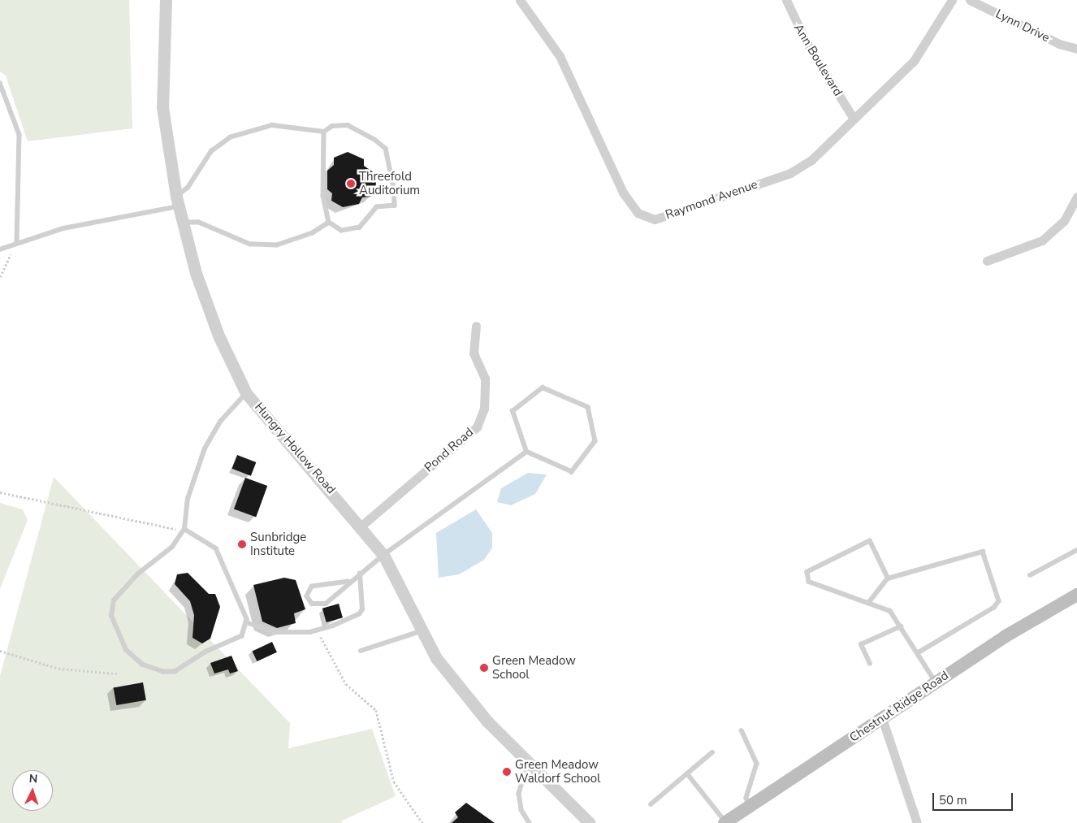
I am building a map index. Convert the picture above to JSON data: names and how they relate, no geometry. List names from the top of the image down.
{
  "streets": {
    "main road": ["Chestnut Ridge Road"],
    "street": [
      "Lynn Drive",
      "Ann Boulevard",
      "Raymond Avenue",
      "Hungry Hollow Road",
      "Pond Road"
    ]
  },
  "crossings": [
    ["Ann Boulevard", "Raymond Avenue"],
    ["Hungry Hollow Road", "Pond Road"]
  ],
  "places": [
    "Threefold Auditorium",
    "Sunbridge Institute",
    "Green Meadow School",
    "Green Meadow Waldorf School"
  ],
  "scale_bar": "50 m",
  "north": "top"
}
